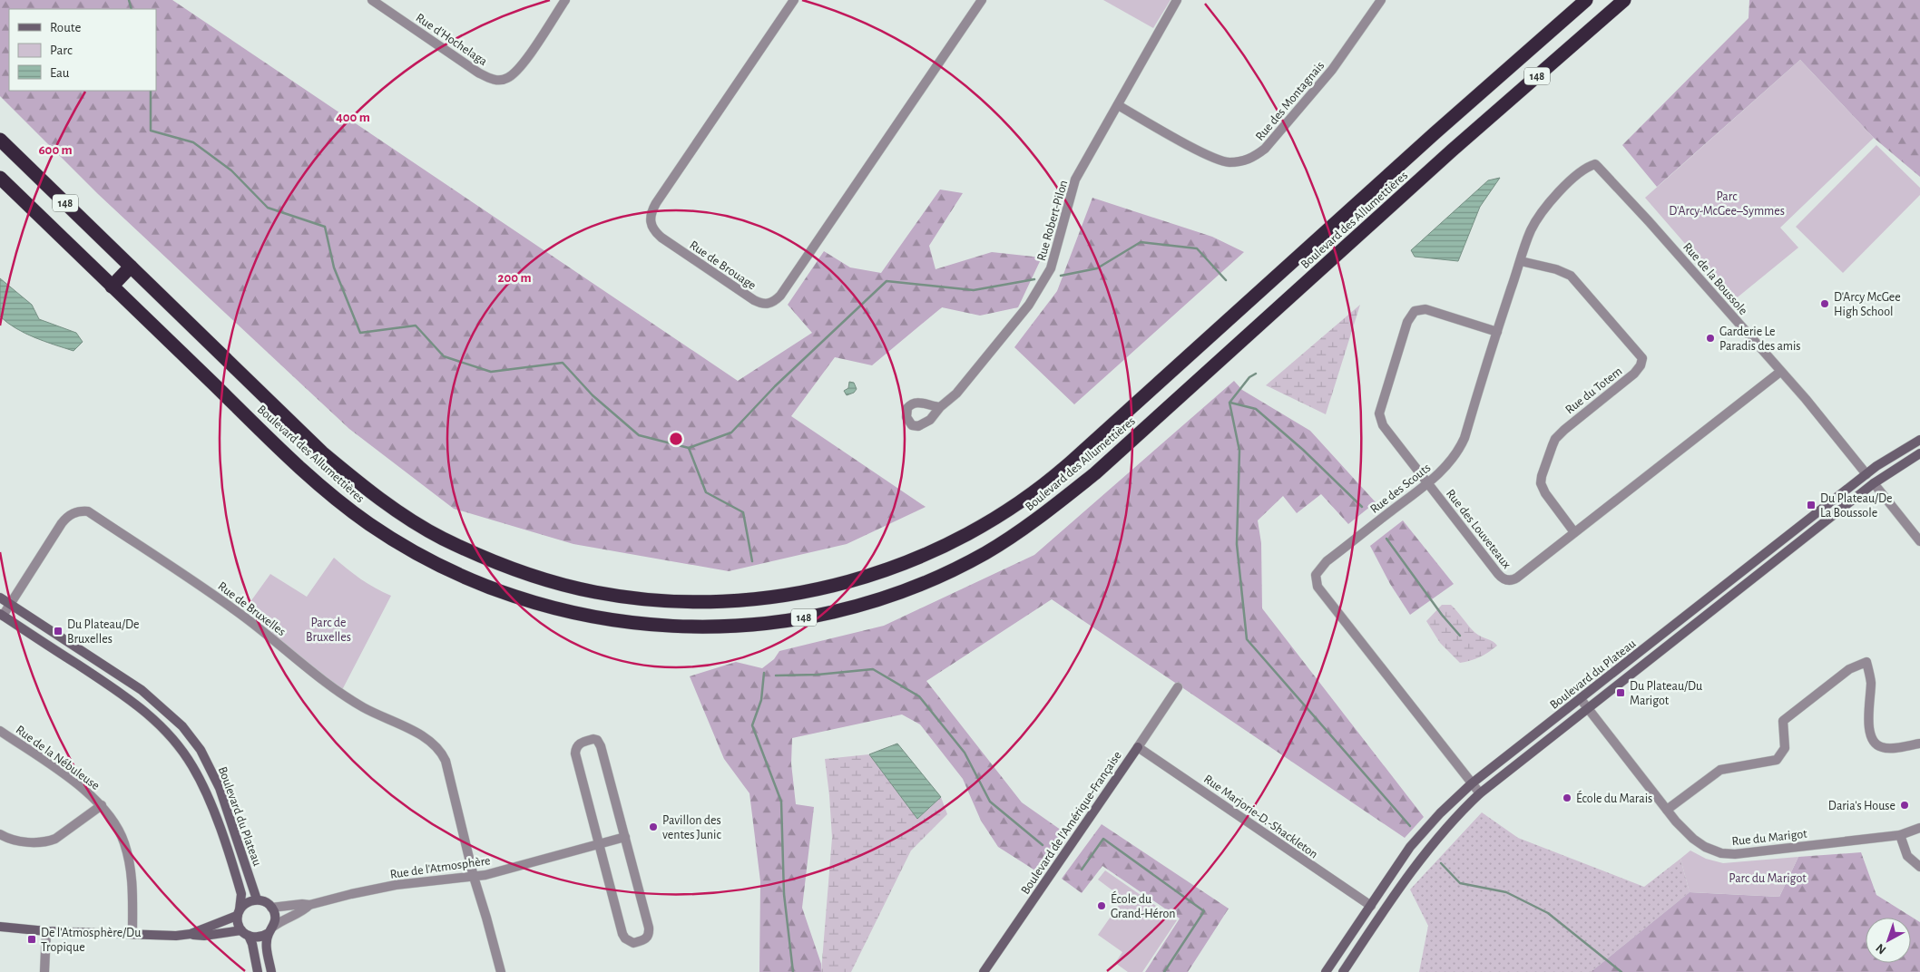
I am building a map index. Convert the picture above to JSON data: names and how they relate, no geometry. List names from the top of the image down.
{
  "streets": {
    "highway": ["148", "Boulevard des Allumettières"],
    "main road": ["Boulevard du Plateau", "Boulevard de l'Amérique-Française"],
    "street": [
      "Rue d'Hochelaga",
      "Rue des Montagnais",
      "Rue Robert-Pilon",
      "Rue de Brouage",
      "Rue de la Boussole",
      "Rue du Totem",
      "Rue des Scouts",
      "Rue des Louveteaux",
      "Rue de Bruxelles",
      "Rue de la Nébuleuse",
      "Rue Marjorie-D.-Shackleton",
      "Rue du Marigot",
      "Rue de l'Atmosphère"
    ]
  },
  "crossings": [
    ["Rue des Montagnais", "Rue Robert-Pilon"],
    ["Rue de la Boussole", "Rue des Scouts"],
    ["Rue de la Boussole", "Rue des Louveteaux"],
    ["Rue de la Boussole", "Boulevard du Plateau"],
    ["Rue du Totem", "Rue des Scouts"],
    ["Rue du Totem", "Rue des Louveteaux"],
    ["Rue des Scouts", "Rue des Louveteaux"],
    ["Rue des Scouts", "Boulevard du Plateau"],
    ["Rue de Bruxelles", "Boulevard du Plateau"],
    ["Rue de Bruxelles", "Rue de l'Atmosphère"],
    ["Boulevard du Plateau", "Rue Marjorie-D.-Shackleton"],
    ["Boulevard du Plateau", "Rue du Marigot"],
    ["Boulevard du Plateau", "Rue de l'Atmosphère"],
    ["Rue Marjorie-D.-Shackleton", "Boulevard de l'Amérique-Française"]
  ],
  "parks": ["Parc D'Arcy-McGee–Symmes", "Parc de Bruxelles", "Parc du Marigot"],
  "places": {
    "other": [
      "D'Arcy McGee High School",
      "Garderie Le Paradis des amis",
      "École du Marais",
      "Daria's House",
      "Pavillon des ventes Junic",
      "École du Grand-Héron"
    ],
    "transit": [
      "Du Plateau/De La Boussole",
      "Du Plateau/De Bruxelles",
      "Du Plateau/Du Marigot",
      "De l'Atmosphère/Du Tropique"
    ]
  },
  "legend": ["Route", "Parc", "Eau"],
  "north": "bottom left",
  "rings": ["400 m", "600 m", "200 m"]
}
